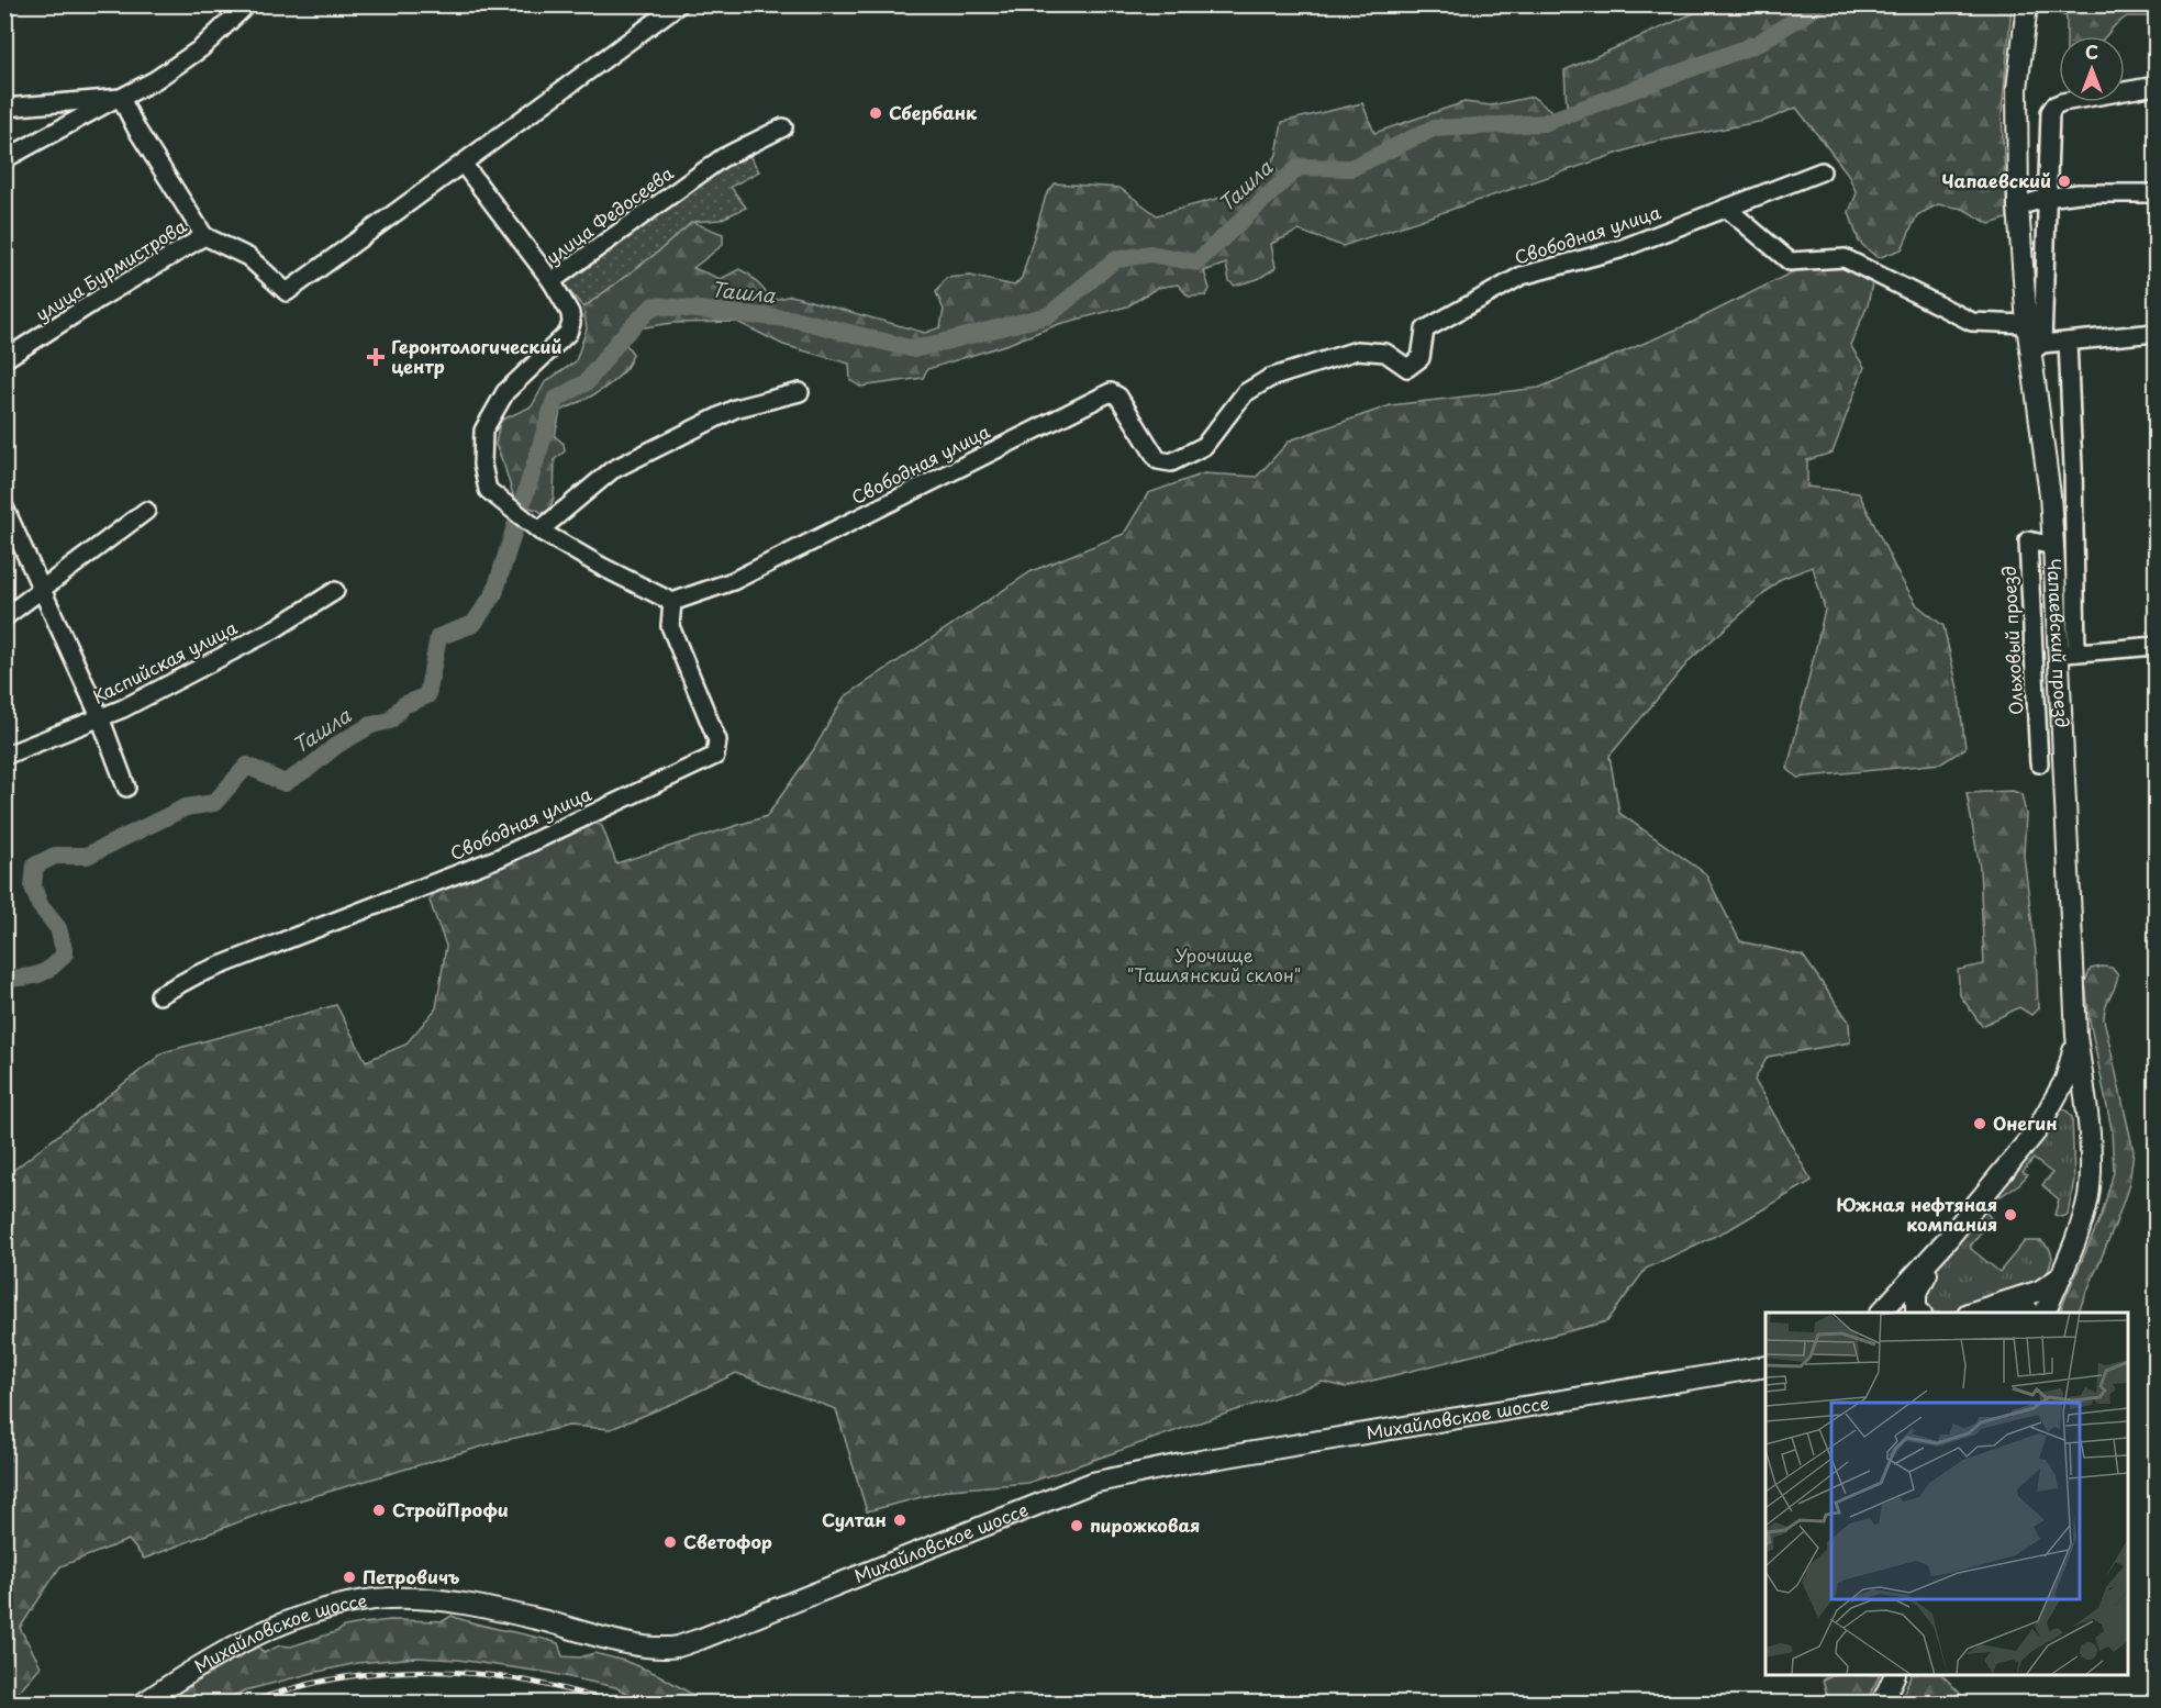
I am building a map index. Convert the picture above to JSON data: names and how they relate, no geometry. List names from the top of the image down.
{
  "streets": {
    "main road": ["Чапаевский проезд", "Михайловское шоссе"],
    "street": [
      "улица Федосеева",
      "Свободная улица",
      "улица Бурмистрова",
      "Ольховый проезд",
      "Каспийская улица"
    ]
  },
  "crossings": [
    ["Ольховый проезд", "Чапаевский проезд"]
  ],
  "water": ["Ташла"],
  "parks": ["Урочище \"Ташлянский склон\""],
  "places": {
    "other": [
      "Сбербанк",
      "Чапаевский",
      "Онегин",
      "Южная нефтяная компания",
      "СтройПрофи",
      "Султан",
      "пирожковая",
      "Светофор",
      "Петровичъ"
    ],
    "health": ["Геронтологический центр"]
  },
  "north": "top"
}
